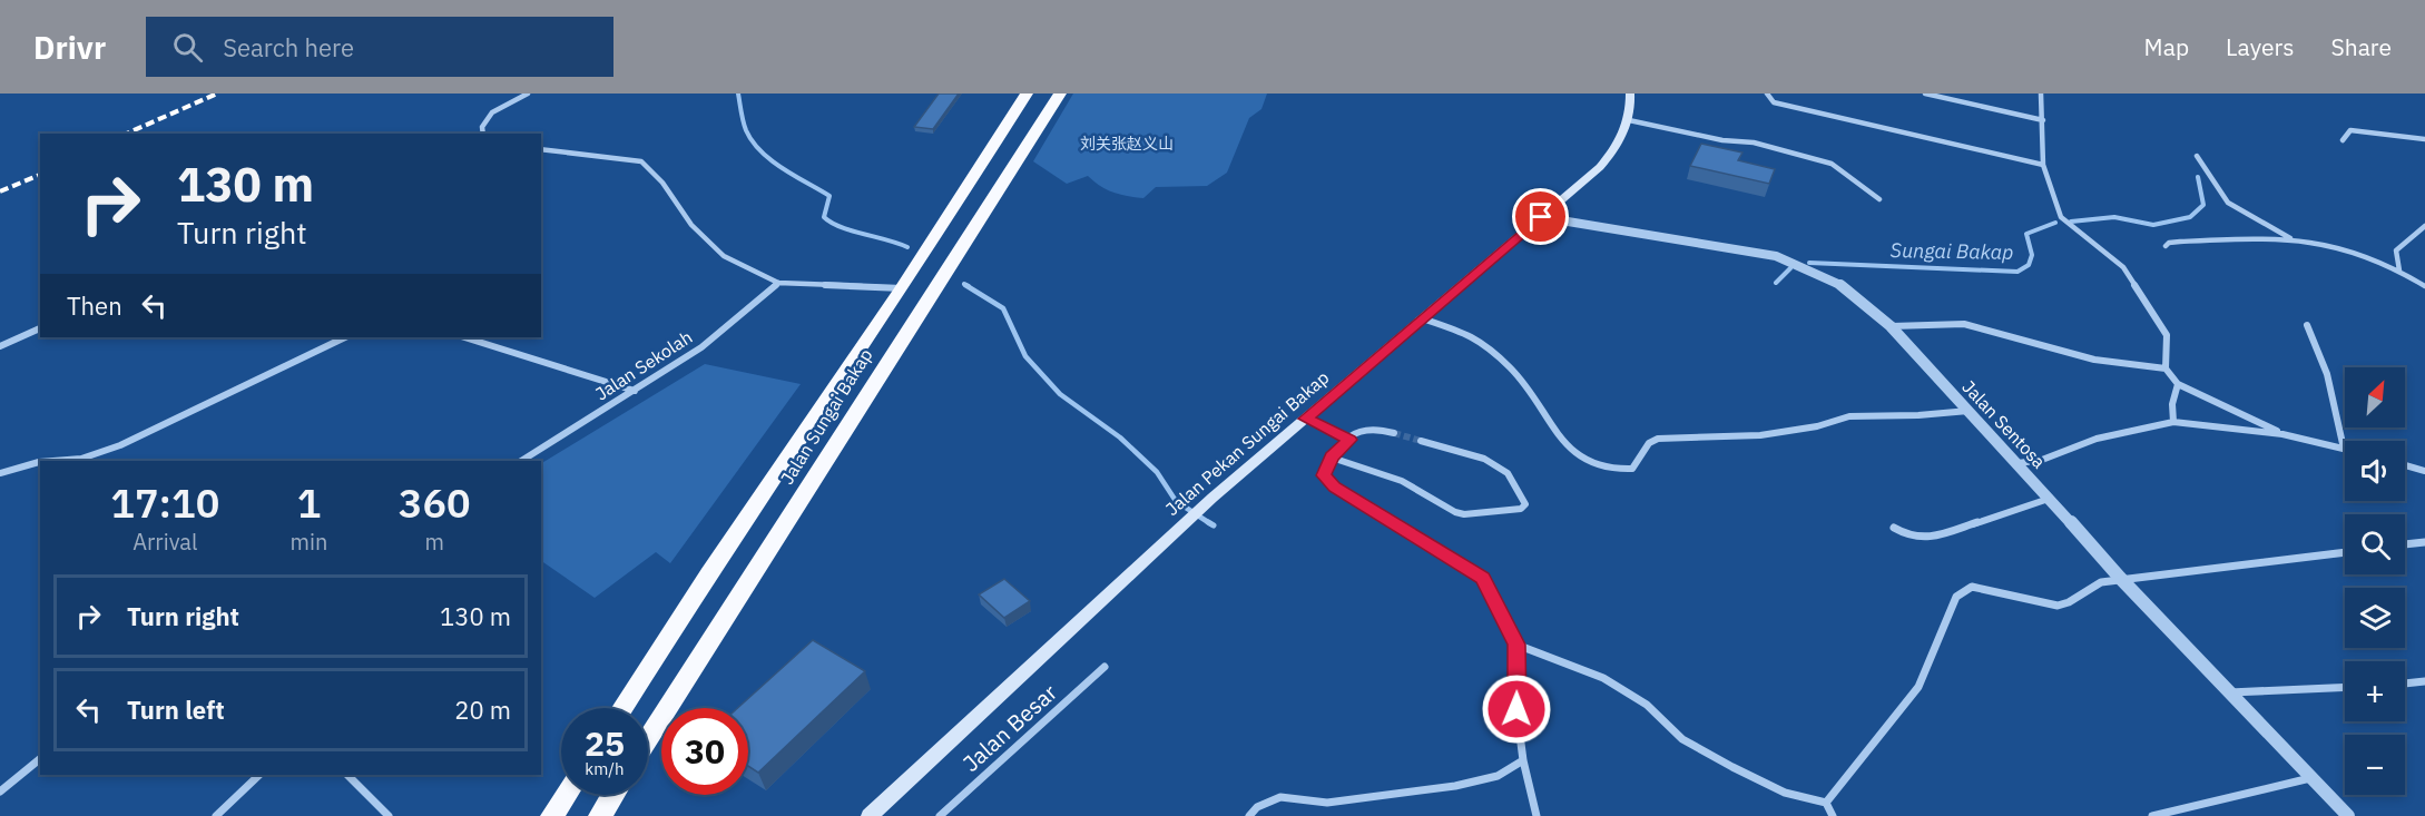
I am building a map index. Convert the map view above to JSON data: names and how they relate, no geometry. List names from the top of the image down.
{
  "streets": {
    "highway": ["Jalan Sungai Bakap"],
    "main road": ["Jalan Pekan Sungai Bakap"],
    "street": ["Jalan Sekolah", "Jalan Sentosa", "Jalan Besar"]
  },
  "crossings": [
    ["Jalan Sentosa", "Jalan Pekan Sungai Bakap"]
  ],
  "water": ["Sungai Bakap"],
  "parks": ["刘关张赵义山"],
  "north": "top right",
  "page": {
    "header": "Drivr",
    "search": "Search here",
    "nav": ["Map", "Layers", "Share"],
    "turn": ["130 m", "Turn right"],
    "then": "Then",
    "map_buttons": ["+", "−"],
    "eta": [
      "17:10",
      "Arrival",
      "1",
      "min",
      "360",
      "m"
    ],
    "list": [
      {
        "name": "Turn right",
        "value": "130 m"
      },
      {
        "name": "Turn left",
        "value": "20 m"
      }
    ],
    "speed": "25 km/h",
    "limit": "30"
  }
}
